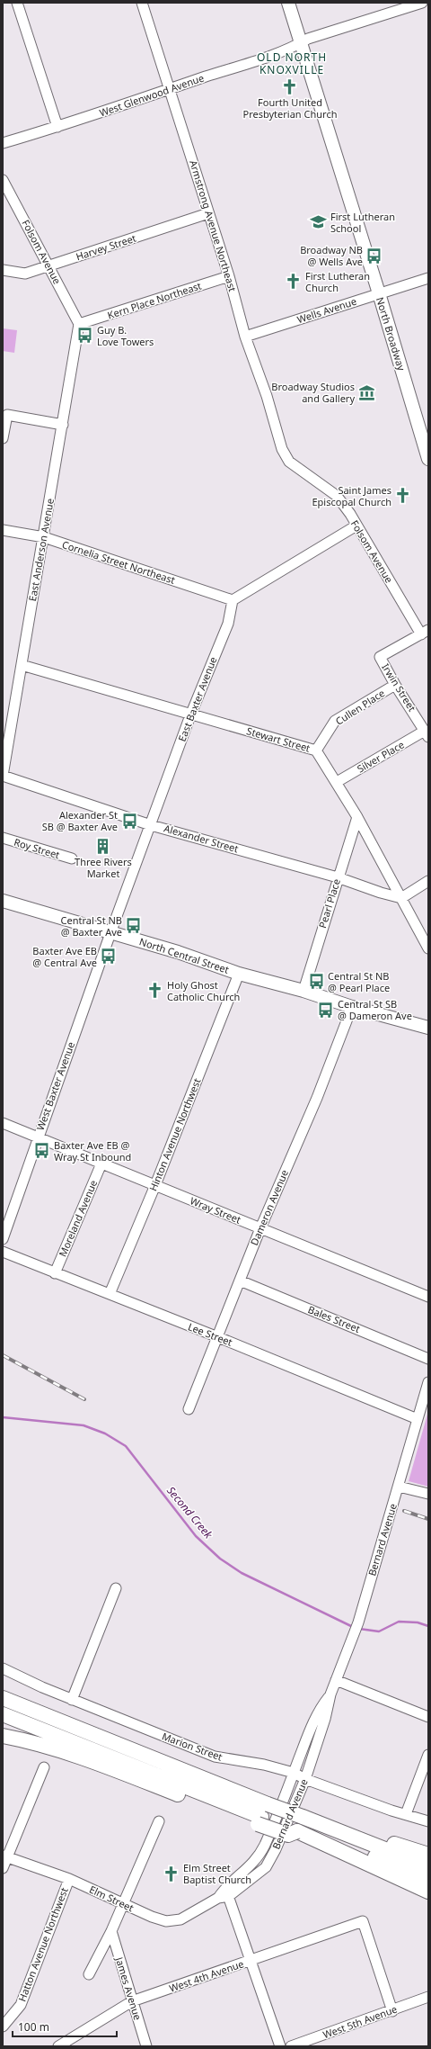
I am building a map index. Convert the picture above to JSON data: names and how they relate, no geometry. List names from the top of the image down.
{
  "streets": {
    "main road": ["North Broadway", "North Central Street"],
    "street": [
      "West Glenwood Avenue",
      "Armstrong Avenue Northeast",
      "Harvey Street",
      "Folsom Avenue",
      "Kern Place Northeast",
      "Wells Avenue",
      "East Anderson Avenue",
      "Cornelia Street Northeast",
      "Irwin Street",
      "East Baxter Avenue",
      "Cullen Place",
      "Stewart Street",
      "Silver Place",
      "Alexander Street",
      "Roy Street",
      "Pearl Place",
      "West Baxter Avenue",
      "Hinton Avenue Northwest",
      "Dameron Avenue",
      "Wray Street",
      "Moreland Avenue",
      "Bales Street",
      "Lee Street",
      "Bernard Avenue",
      "Marion Street",
      "Elm Street",
      "Hatton Avenue Northwest",
      "West 4th Avenue",
      "James Avenue",
      "West 5th Avenue"
    ]
  },
  "crossings": [
    ["West Glenwood Avenue", "Armstrong Avenue Northeast"],
    ["West Glenwood Avenue", "North Broadway"],
    ["Armstrong Avenue Northeast", "Harvey Street"],
    ["Armstrong Avenue Northeast", "Folsom Avenue"],
    ["Armstrong Avenue Northeast", "Kern Place Northeast"],
    ["Armstrong Avenue Northeast", "Wells Avenue"],
    ["Harvey Street", "Folsom Avenue"],
    ["Folsom Avenue", "Kern Place Northeast"],
    ["Folsom Avenue", "East Anderson Avenue"],
    ["Folsom Avenue", "Irwin Street"],
    ["Kern Place Northeast", "East Anderson Avenue"],
    ["Wells Avenue", "North Broadway"],
    ["East Anderson Avenue", "Cornelia Street Northeast"],
    ["East Anderson Avenue", "Stewart Street"],
    ["East Anderson Avenue", "Alexander Street"],
    ["Cornelia Street Northeast", "East Baxter Avenue"],
    ["Irwin Street", "Cullen Place"],
    ["Irwin Street", "Silver Place"],
    ["East Baxter Avenue", "Stewart Street"],
    ["East Baxter Avenue", "Alexander Street"],
    ["East Baxter Avenue", "North Central Street"],
    ["East Baxter Avenue", "West Baxter Avenue"],
    ["Cullen Place", "Stewart Street"],
    ["Stewart Street", "Silver Place"],
    ["Stewart Street", "Alexander Street"],
    ["Stewart Street", "Pearl Place"],
    ["Alexander Street", "Pearl Place"],
    ["Pearl Place", "North Central Street"],
    ["North Central Street", "West Baxter Avenue"],
    ["North Central Street", "Hinton Avenue Northwest"],
    ["North Central Street", "Dameron Avenue"],
    ["West Baxter Avenue", "Wray Street"],
    ["Hinton Avenue Northwest", "Wray Street"],
    ["Hinton Avenue Northwest", "Lee Street"],
    ["Dameron Avenue", "Wray Street"],
    ["Dameron Avenue", "Bales Street"],
    ["Dameron Avenue", "Lee Street"],
    ["Wray Street", "Moreland Avenue"],
    ["Moreland Avenue", "Lee Street"],
    ["Lee Street", "Bernard Avenue"],
    ["Bernard Avenue", "Marion Street"],
    ["Bernard Avenue", "Elm Street"],
    ["Elm Street", "Hatton Avenue Northwest"],
    ["West 4th Avenue", "James Avenue"],
    ["West 4th Avenue", "West 5th Avenue"]
  ],
  "districts": ["OLD NORTH KNOXVILLE"],
  "water": ["Second Creek"],
  "places": {
    "church": [
      "Fourth United Presbyterian Church",
      "First Lutheran Church",
      "Saint James Episcopal Church",
      "Holy Ghost Catholic Church",
      "Elm Street Baptist Church"
    ],
    "school or university": ["First Lutheran School"],
    "bus stop": [
      "Broadway NB @ Wells Ave",
      "Guy B. Love Towers",
      "Alexander St SB @ Baxter Ave",
      "Central St NB @ Baxter Ave",
      "Baxter Ave EB @ Central Ave",
      "Central St NB @ Pearl Place",
      "Central St SB @ Dameron Ave",
      "Baxter Ave EB @ Wray St Inbound"
    ],
    "museum": ["Broadway Studios and Gallery"],
    "building": ["Three Rivers Market"]
  },
  "scale_bar": "100 m"
}
